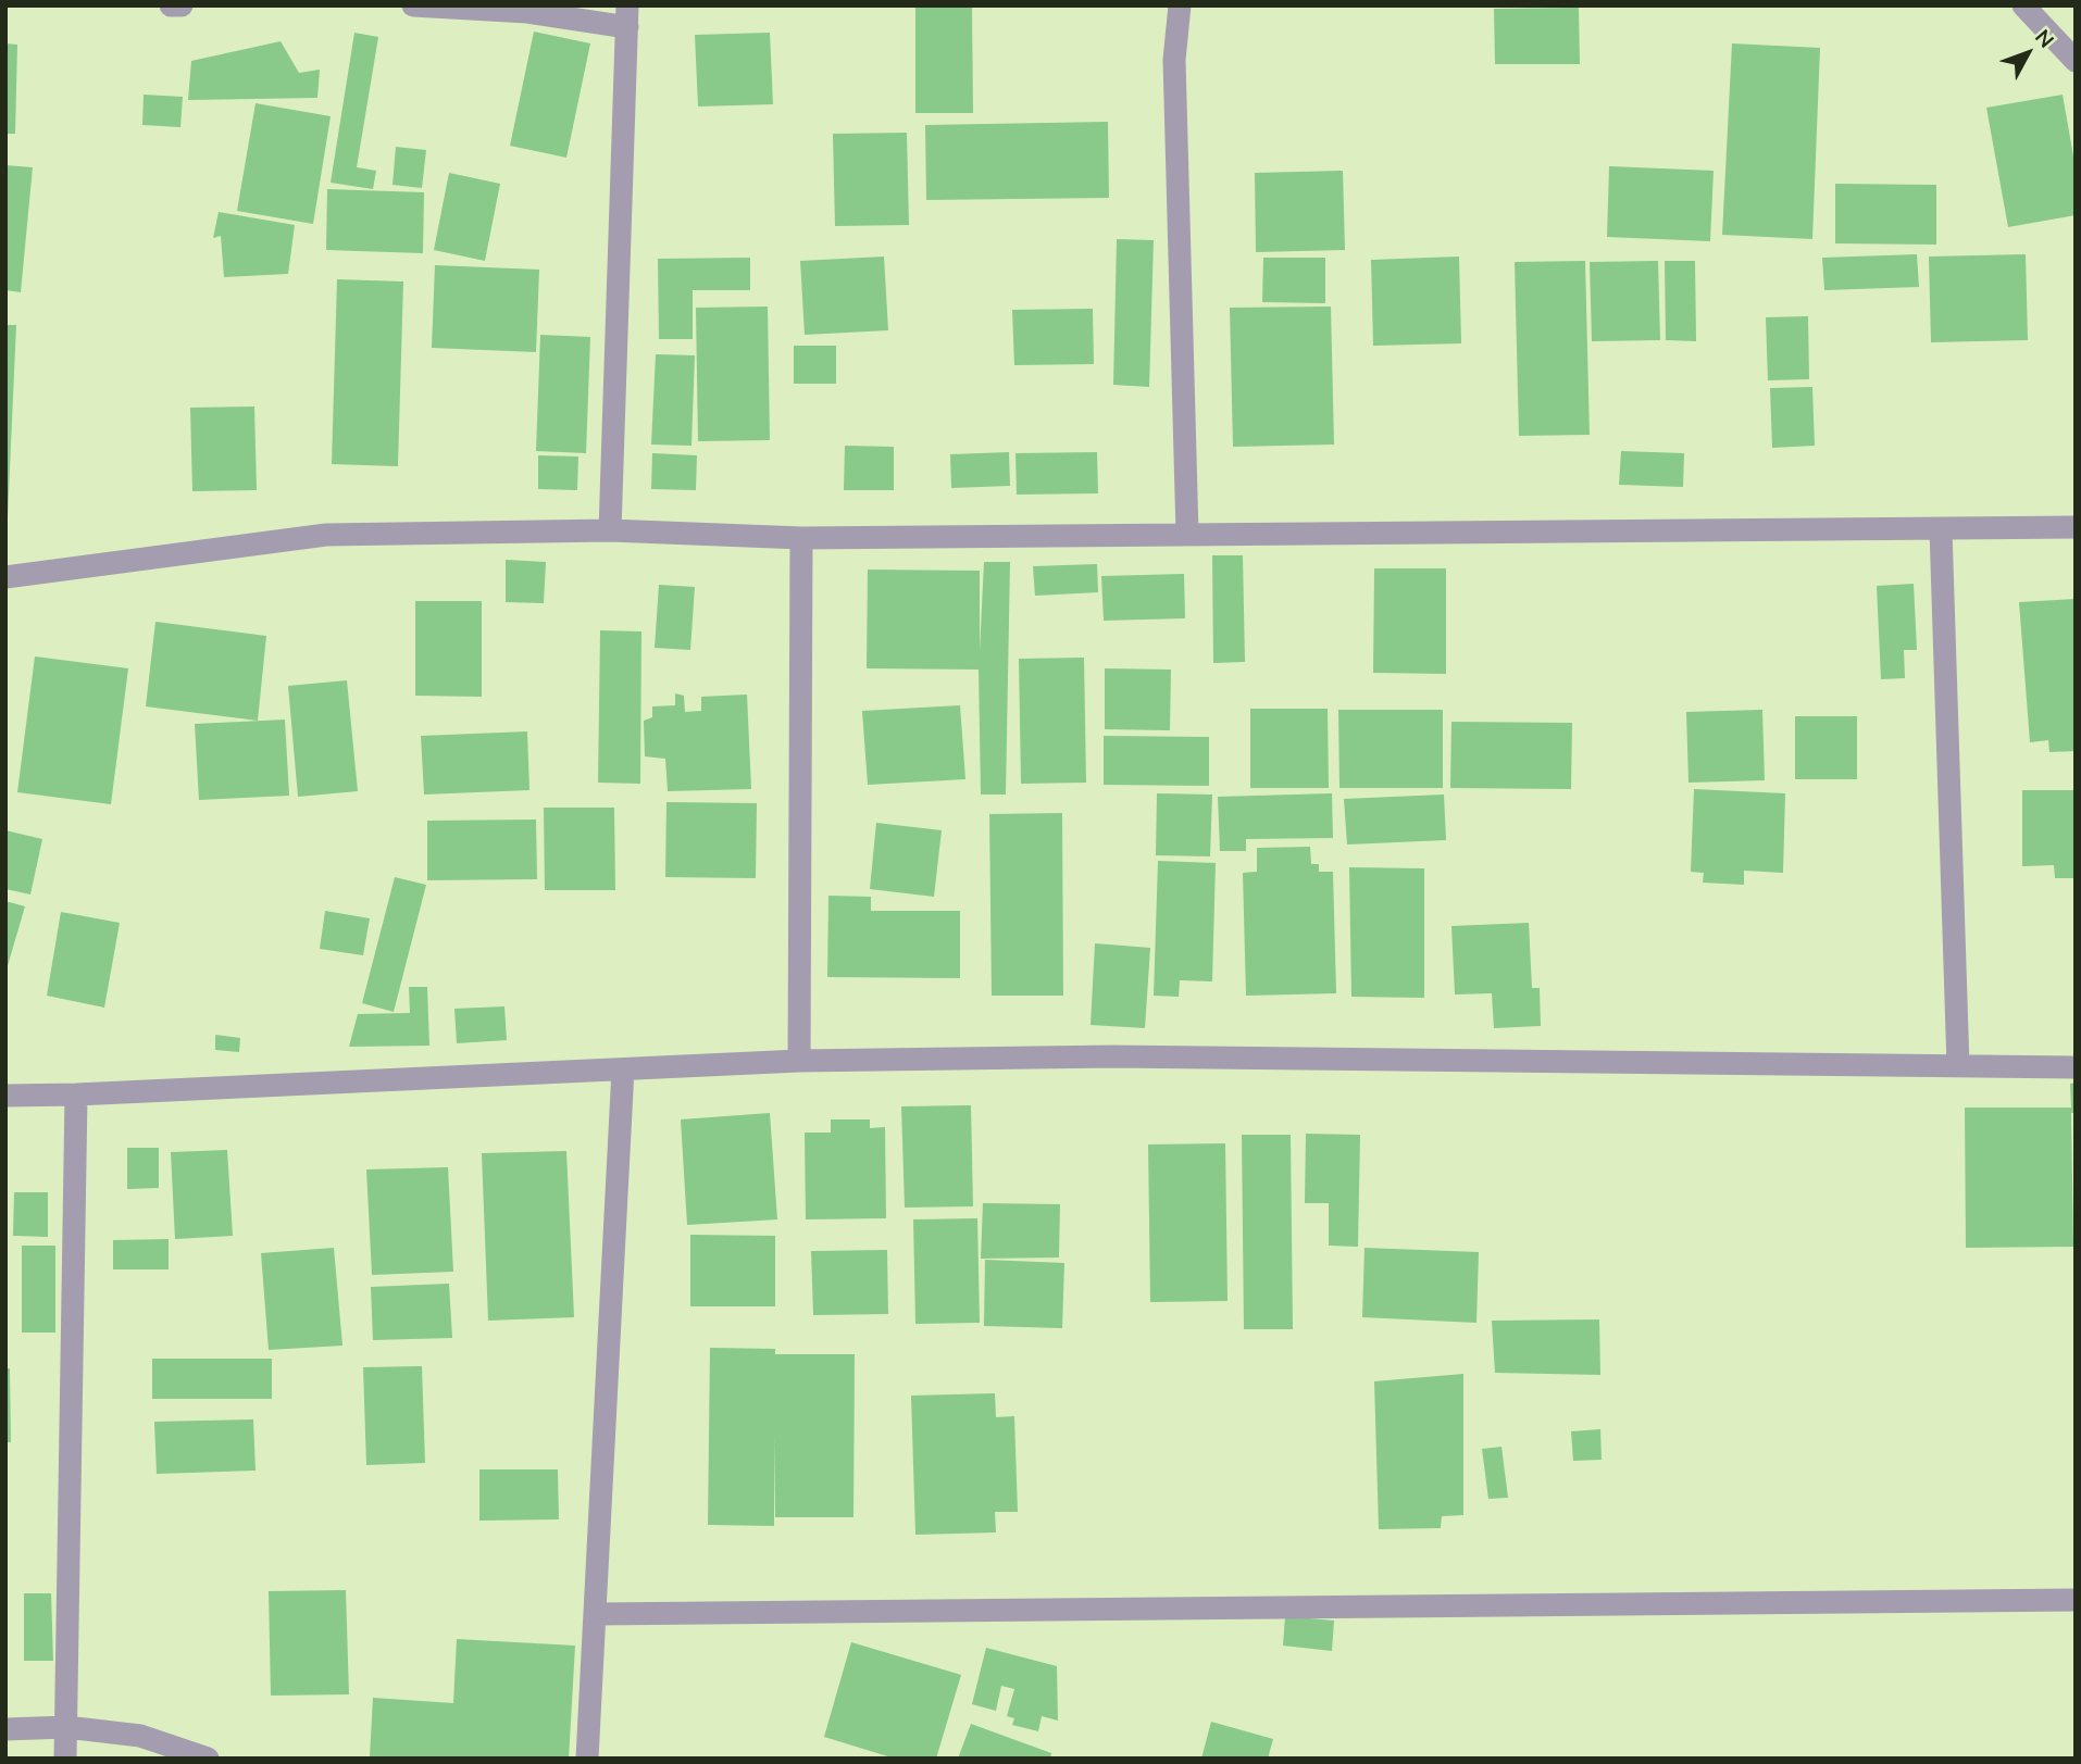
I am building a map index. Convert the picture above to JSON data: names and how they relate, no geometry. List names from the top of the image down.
{
  "north": "top right"
}
